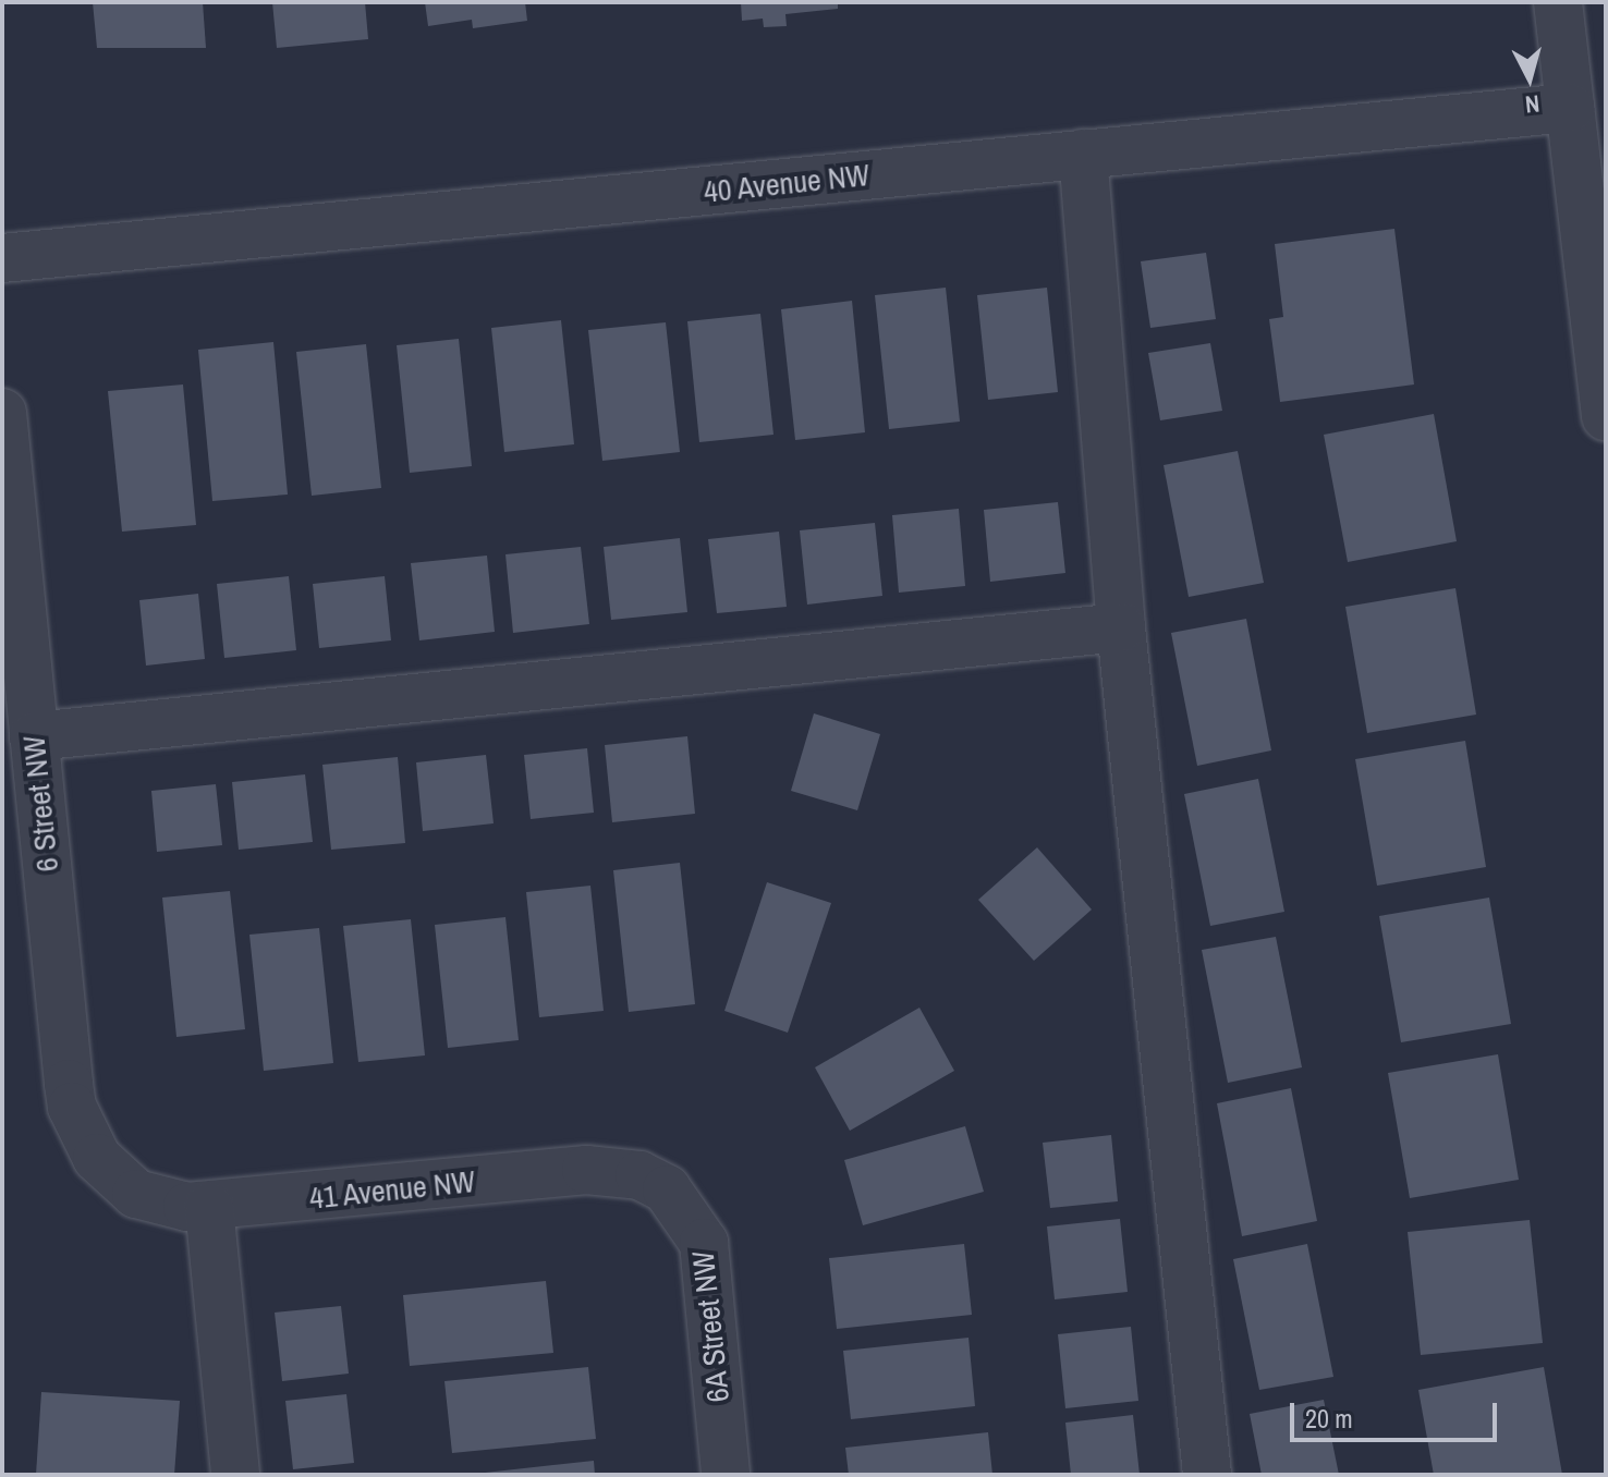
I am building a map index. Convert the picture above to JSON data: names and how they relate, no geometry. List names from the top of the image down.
{
  "streets": {
    "street": [
      "40 Avenue NW",
      "6 Street NW",
      "41 Avenue NW",
      "6A Street NW"
    ]
  },
  "crossings": [
    ["6 Street NW", "41 Avenue NW"],
    ["41 Avenue NW", "6A Street NW"]
  ],
  "scale_bar": "20 m",
  "north": "bottom"
}
